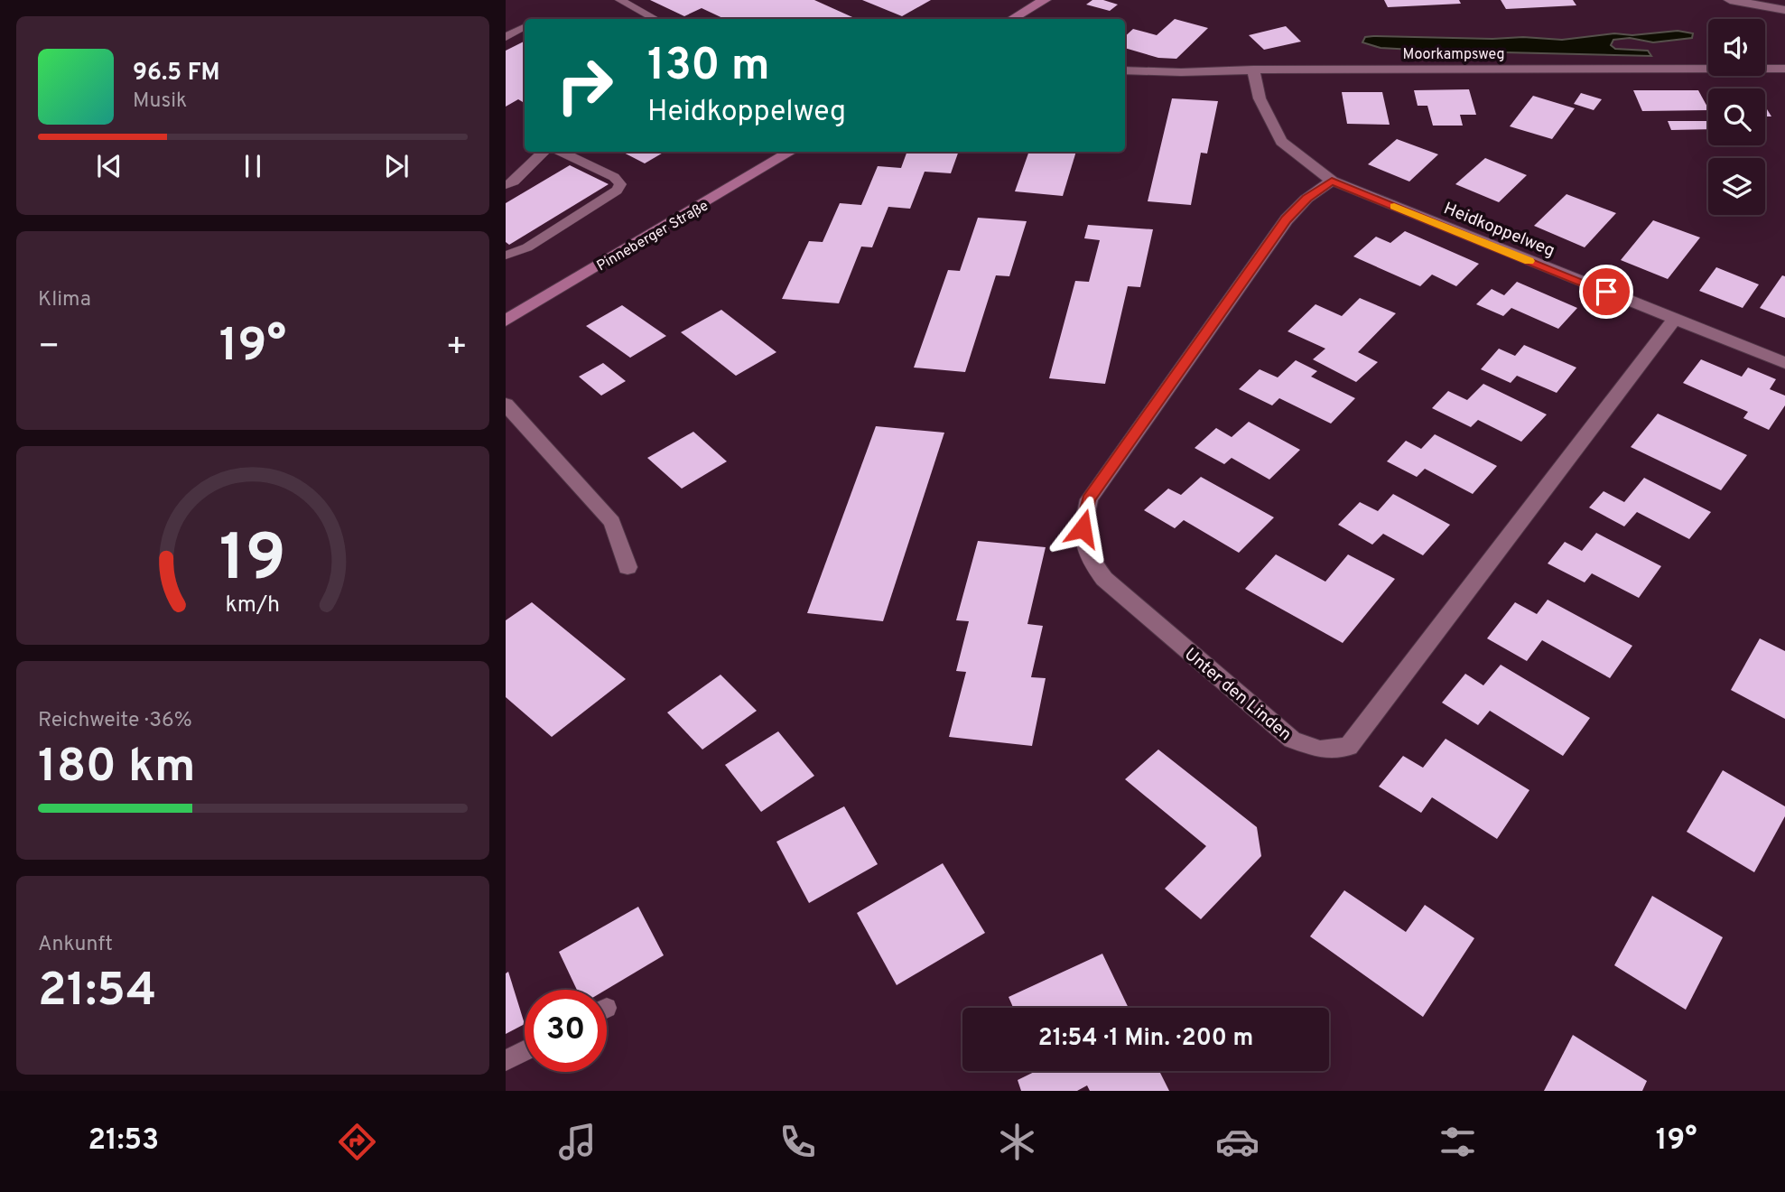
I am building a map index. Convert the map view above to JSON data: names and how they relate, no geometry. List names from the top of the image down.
{
  "streets": {
    "main road": ["Pinneberger Straße"],
    "street": ["Moorkampsweg", "Heidkoppelweg", "Unter den Linden"]
  },
  "crossings": [
    ["Moorkampsweg", "Heidkoppelweg"],
    ["Heidkoppelweg", "Unter den Linden"]
  ],
  "page": {
    "turn": ["130 m", "Heidkoppelweg"],
    "song": ["96.5 FM", "Musik"],
    "tile": [
      "Klima",
      ["Reichweite · 36%", "180 km"],
      ["Ankunft", "21:54"]
    ],
    "heat": ["−", "19°", "+"],
    "limit": "30",
    "trip": "21:54 · 1 Min. · 200 m",
    "tabs": ["21:53", "19°"],
    "gauge": ["19", "km/h"]
  }
}
